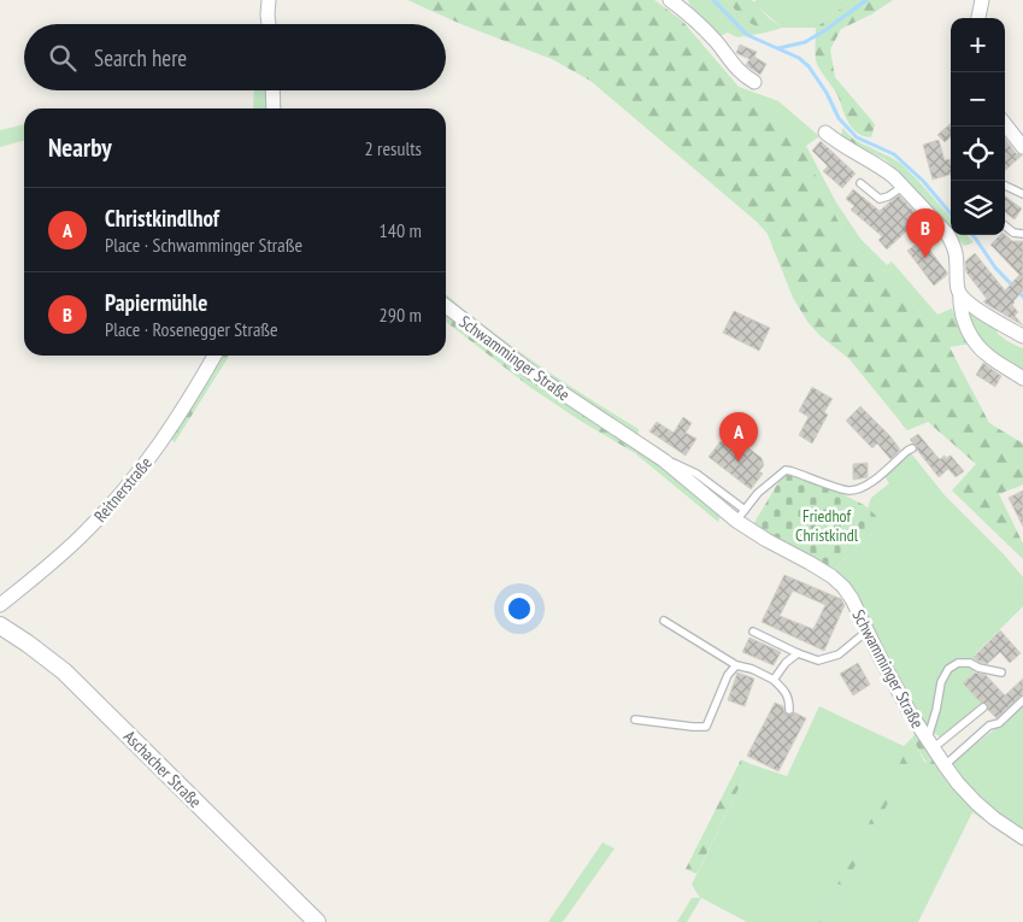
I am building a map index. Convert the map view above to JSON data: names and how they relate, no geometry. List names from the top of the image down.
{
  "streets": {
    "street": ["Schwamminger Straße", "Reitnerstraße", "Aschacher Straße"]
  },
  "parks": ["Friedhof Christkindl"],
  "page": {
    "map_buttons": ["+", "−"],
    "search": "Search here",
    "heading": ["Nearby", "2 results"],
    "list": [
      {
        "mark": "A",
        "name": "Christkindlhof",
        "note": "Place · Schwamminger Straße",
        "value": "140 m"
      },
      {
        "mark": "B",
        "name": "Papiermühle",
        "note": "Place · Rosenegger Straße",
        "value": "290 m"
      }
    ],
    "pins": ["B", "A"]
  }
}
